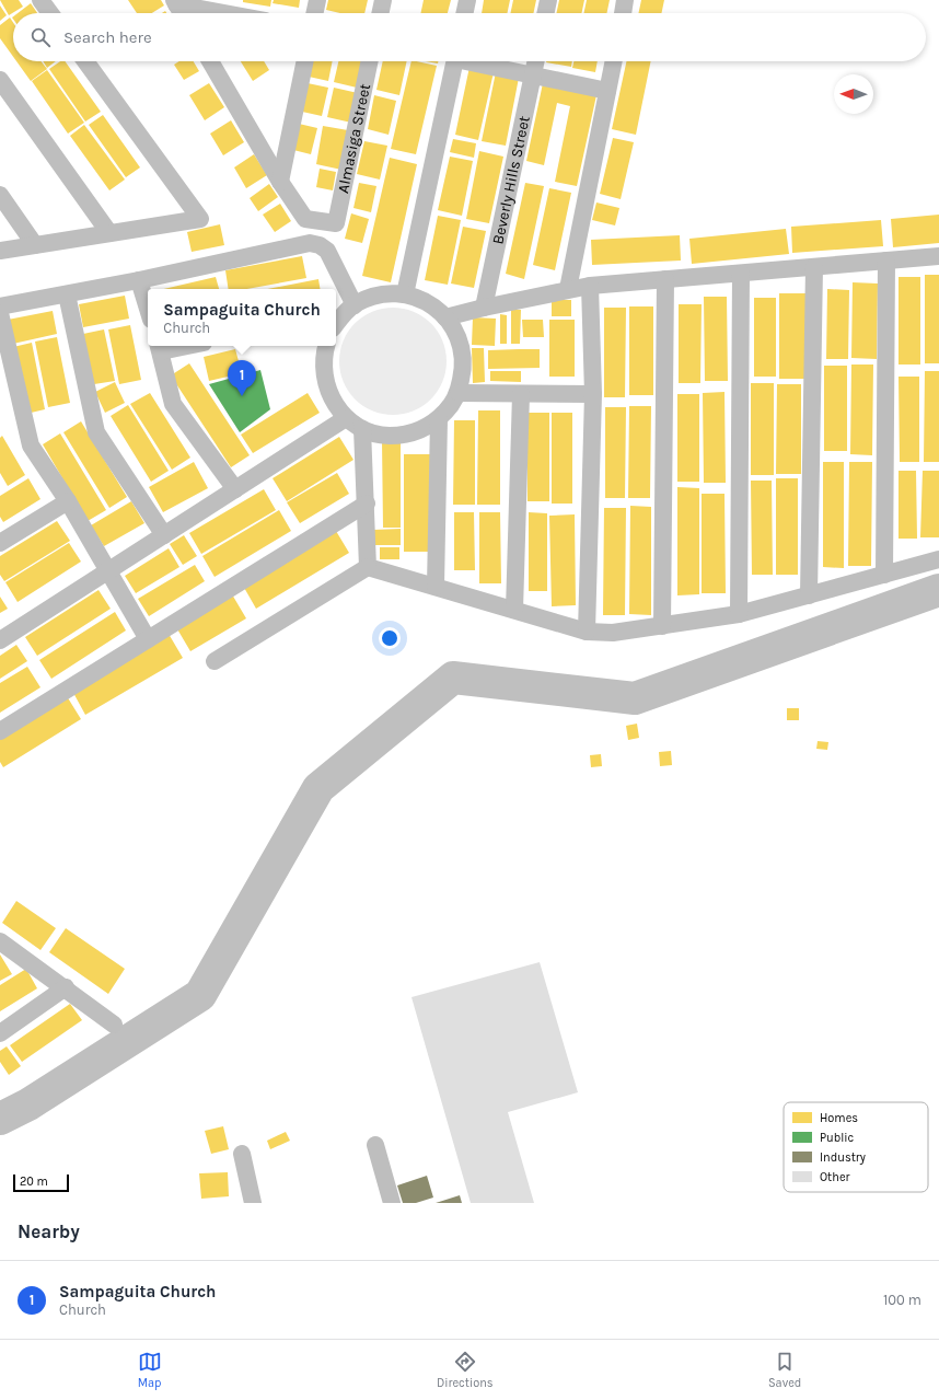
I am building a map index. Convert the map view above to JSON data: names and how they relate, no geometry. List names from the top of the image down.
{
  "streets": {
    "street": ["Almasiga Street", "Beverly Hills Street"]
  },
  "legend": [
    "Homes",
    "Public",
    "Industry",
    "Other"
  ],
  "scale_bar": "20 m",
  "north": "left",
  "page": {
    "search": "Search here",
    "popup": ["Sampaguita Church", "Church"],
    "pins": "1",
    "scale": "20 m",
    "heading": "Nearby",
    "list": [
      {
        "mark": "1",
        "name": "Sampaguita Church",
        "note": "Church",
        "value": "100 m"
      }
    ],
    "nav": ["Map", "Directions", "Saved"]
  }
}
